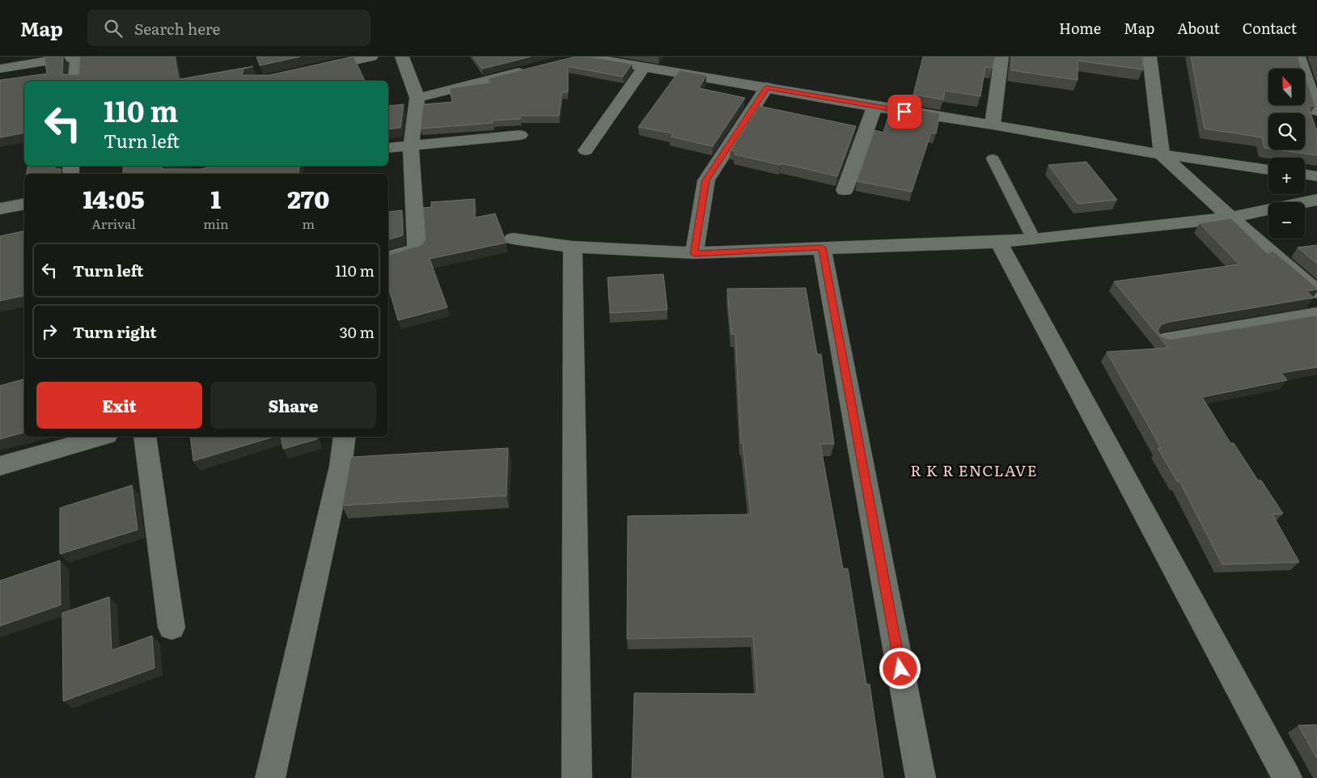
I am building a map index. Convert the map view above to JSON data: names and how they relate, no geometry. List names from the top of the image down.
{
  "districts": ["R K R ENCLAVE"],
  "north": "top",
  "page": {
    "header": "Map",
    "search": "Search here",
    "nav": [
      "Home",
      "Map",
      "About",
      "Contact"
    ],
    "map_buttons": ["+", "−"],
    "turn": ["110 m", "Turn left"],
    "eta": [
      "14:05",
      "Arrival",
      "1",
      "min",
      "270",
      "m"
    ],
    "list": [
      {
        "name": "Turn left",
        "value": "110 m"
      },
      {
        "name": "Turn right",
        "value": "30 m"
      }
    ],
    "buttons": ["Exit", "Share"]
  }
}
